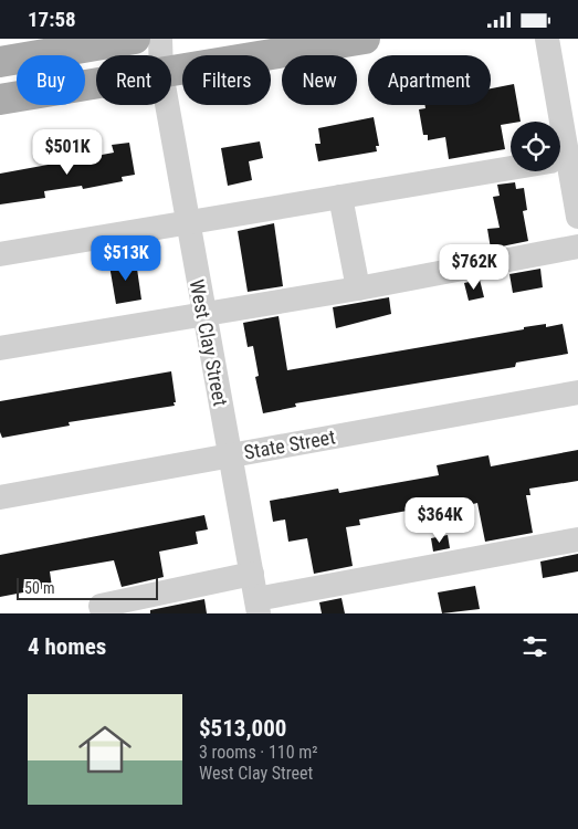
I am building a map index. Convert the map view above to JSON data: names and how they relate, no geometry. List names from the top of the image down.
{
  "streets": {
    "street": ["West Clay Street", "State Street"]
  },
  "crossings": [
    ["West Clay Street", "State Street"]
  ],
  "scale_bar": "50 m",
  "page": {
    "status": "17:58",
    "chip": [
      "Buy",
      "Rent",
      "Filters",
      "New",
      "Apartment"
    ],
    "price": [
      "$501K",
      "$513K",
      "$762K",
      "$364K"
    ],
    "scale": "50 m",
    "heading": "4 homes",
    "list": [
      {
        "name": "$513,000",
        "note": "3 rooms · 110 m² · West Clay Street"
      }
    ]
  }
}
